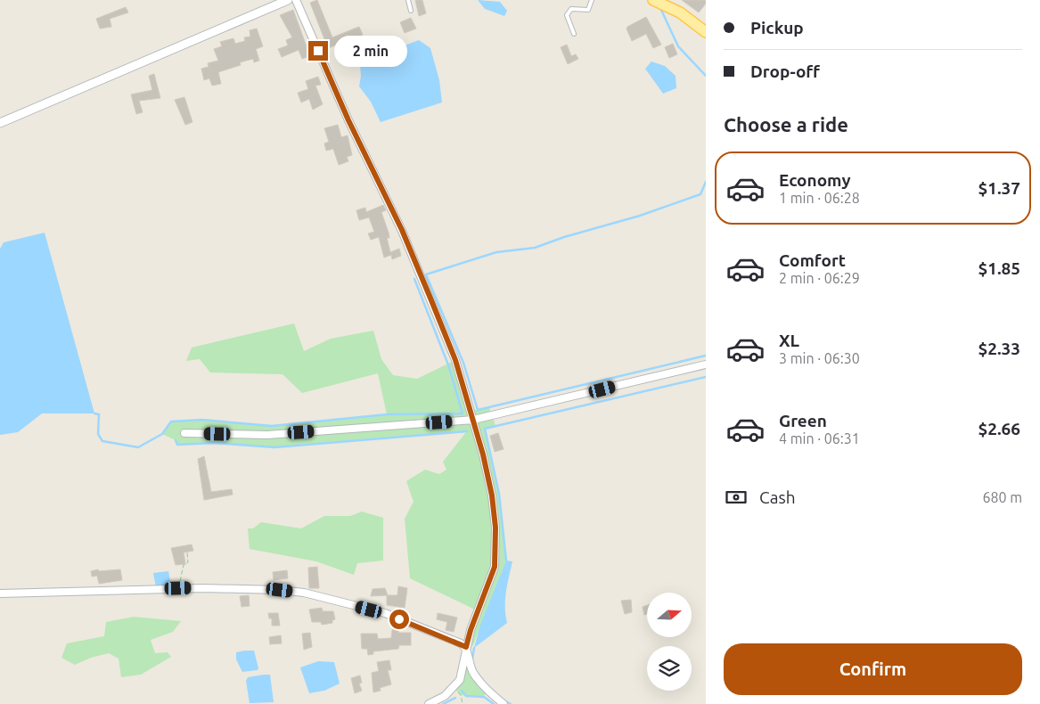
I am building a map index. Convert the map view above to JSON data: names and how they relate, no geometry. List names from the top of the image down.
{
  "north": "right",
  "page": {
    "banner": ["Pickup", "Drop-off"],
    "bubble": "2 min",
    "heading": "Choose a ride",
    "list": [
      {
        "name": "Economy",
        "note": "1 min · 06:28",
        "value": "$1.37"
      },
      {
        "name": "Comfort",
        "note": "2 min · 06:29",
        "value": "$1.85"
      },
      {
        "name": "XL",
        "note": "3 min · 06:30",
        "value": "$2.33"
      },
      {
        "name": "Green",
        "note": "4 min · 06:31",
        "value": "$2.66"
      }
    ],
    "pay": ["Cash", "680 m"],
    "buttons": "Confirm"
  }
}
